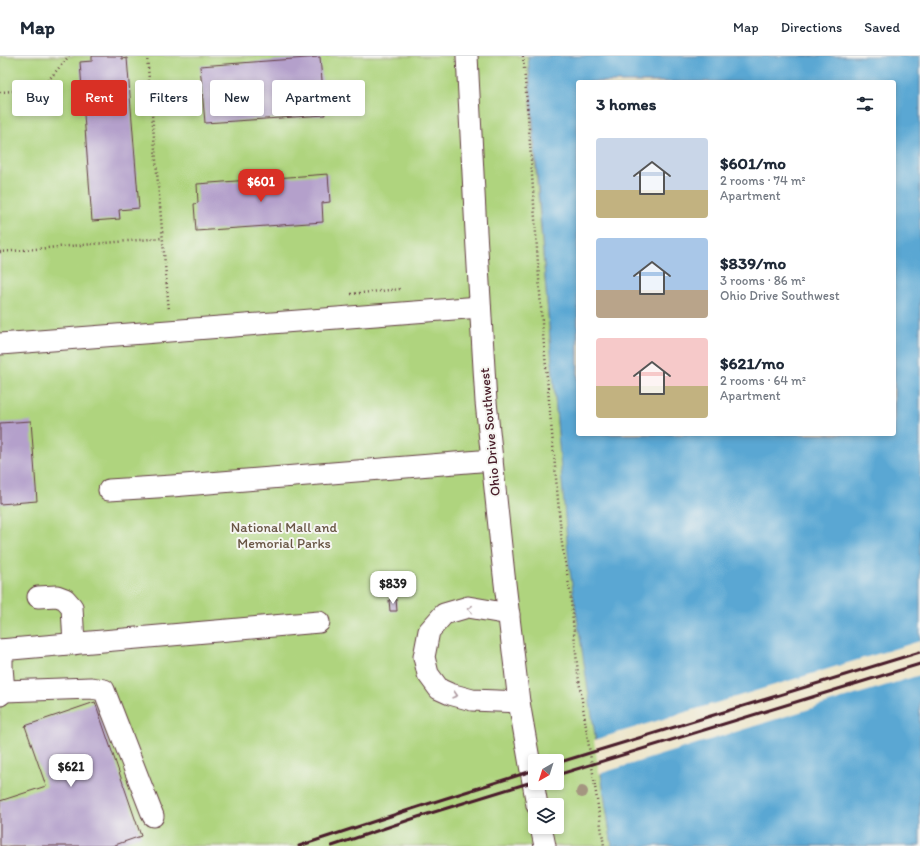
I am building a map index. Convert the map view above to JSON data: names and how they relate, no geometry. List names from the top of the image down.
{
  "streets": {
    "street": ["Ohio Drive Southwest"]
  },
  "parks": ["National Mall and Memorial Parks"],
  "north": "bottom left",
  "page": {
    "header": "Map",
    "nav": ["Map", "Directions", "Saved"],
    "chip": [
      "Buy",
      "Rent",
      "Filters",
      "New",
      "Apartment"
    ],
    "heading": "3 homes",
    "list": [
      {
        "name": "$601/mo",
        "note": "2 rooms · 74 m² · Apartment"
      },
      {
        "name": "$839/mo",
        "note": "3 rooms · 86 m² · Ohio Drive Southwest"
      },
      {
        "name": "$621/mo",
        "note": "2 rooms · 64 m² · Apartment"
      }
    ],
    "price": ["$601", "$839", "$621"]
  }
}
